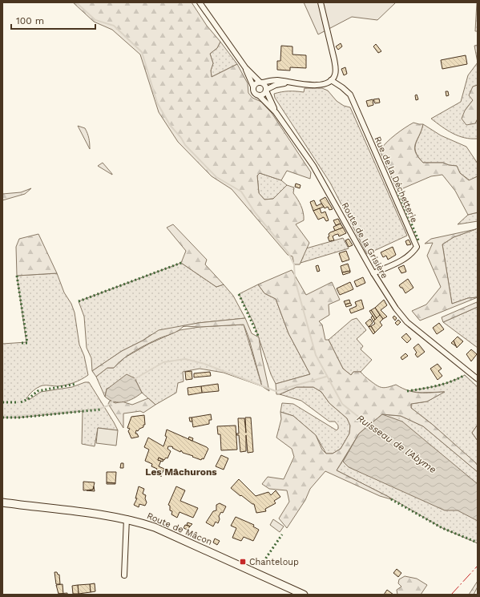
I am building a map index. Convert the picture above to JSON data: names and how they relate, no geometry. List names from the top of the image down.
{
  "streets": {
    "street": ["Rue de la Déchetterie", "Route de la Grisière", "Route de Mâcon"]
  },
  "crossings": [
    ["Rue de la Déchetterie", "Route de la Grisière"]
  ],
  "districts": ["Les Mâchurons"],
  "water": ["Ruisseau de l'Abyme"],
  "places": {
    "transit": ["Chanteloup"]
  },
  "scale_bar": "100 m"
}
